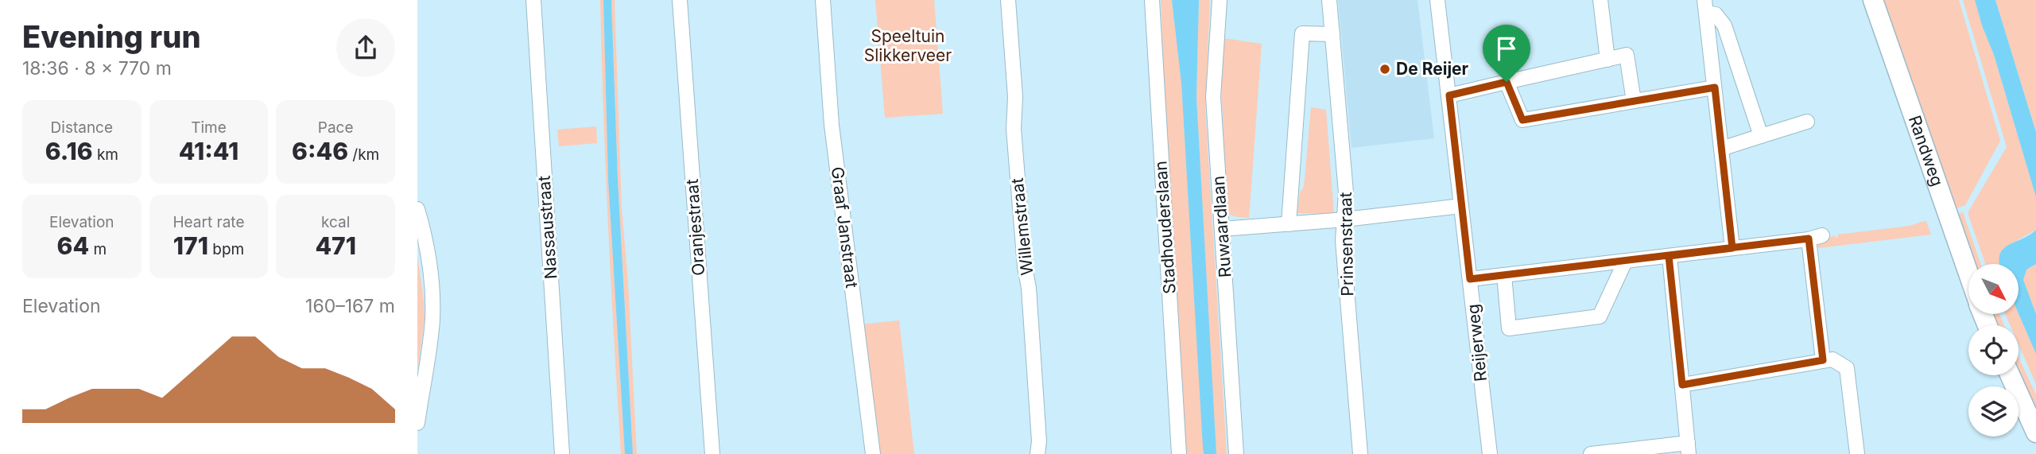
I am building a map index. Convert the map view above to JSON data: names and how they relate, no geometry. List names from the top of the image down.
{
  "streets": {
    "street": [
      "Randweg",
      "Willemstraat",
      "Ruwaardlaan",
      "Nassaustraat",
      "Oranjestraat",
      "Graaf Janstraat",
      "Stadhouderslaan",
      "Prinsenstraat",
      "Reijerweg"
    ]
  },
  "parks": ["Speeltuin Slikkerveer"],
  "places": ["De Reijer"],
  "north": "bottom right",
  "page": {
    "heading": ["Evening run", "18:36 · 8 × 770 m"],
    "stats": [
      ["Distance", "6.16 km"],
      ["Time", "41:41"],
      ["Pace", "6:46 /km"],
      ["Elevation", "64 m"],
      ["Heart rate", "171 bpm"],
      ["kcal", "471"]
    ],
    "chart": ["Elevation", "160–167 m"]
  }
}
